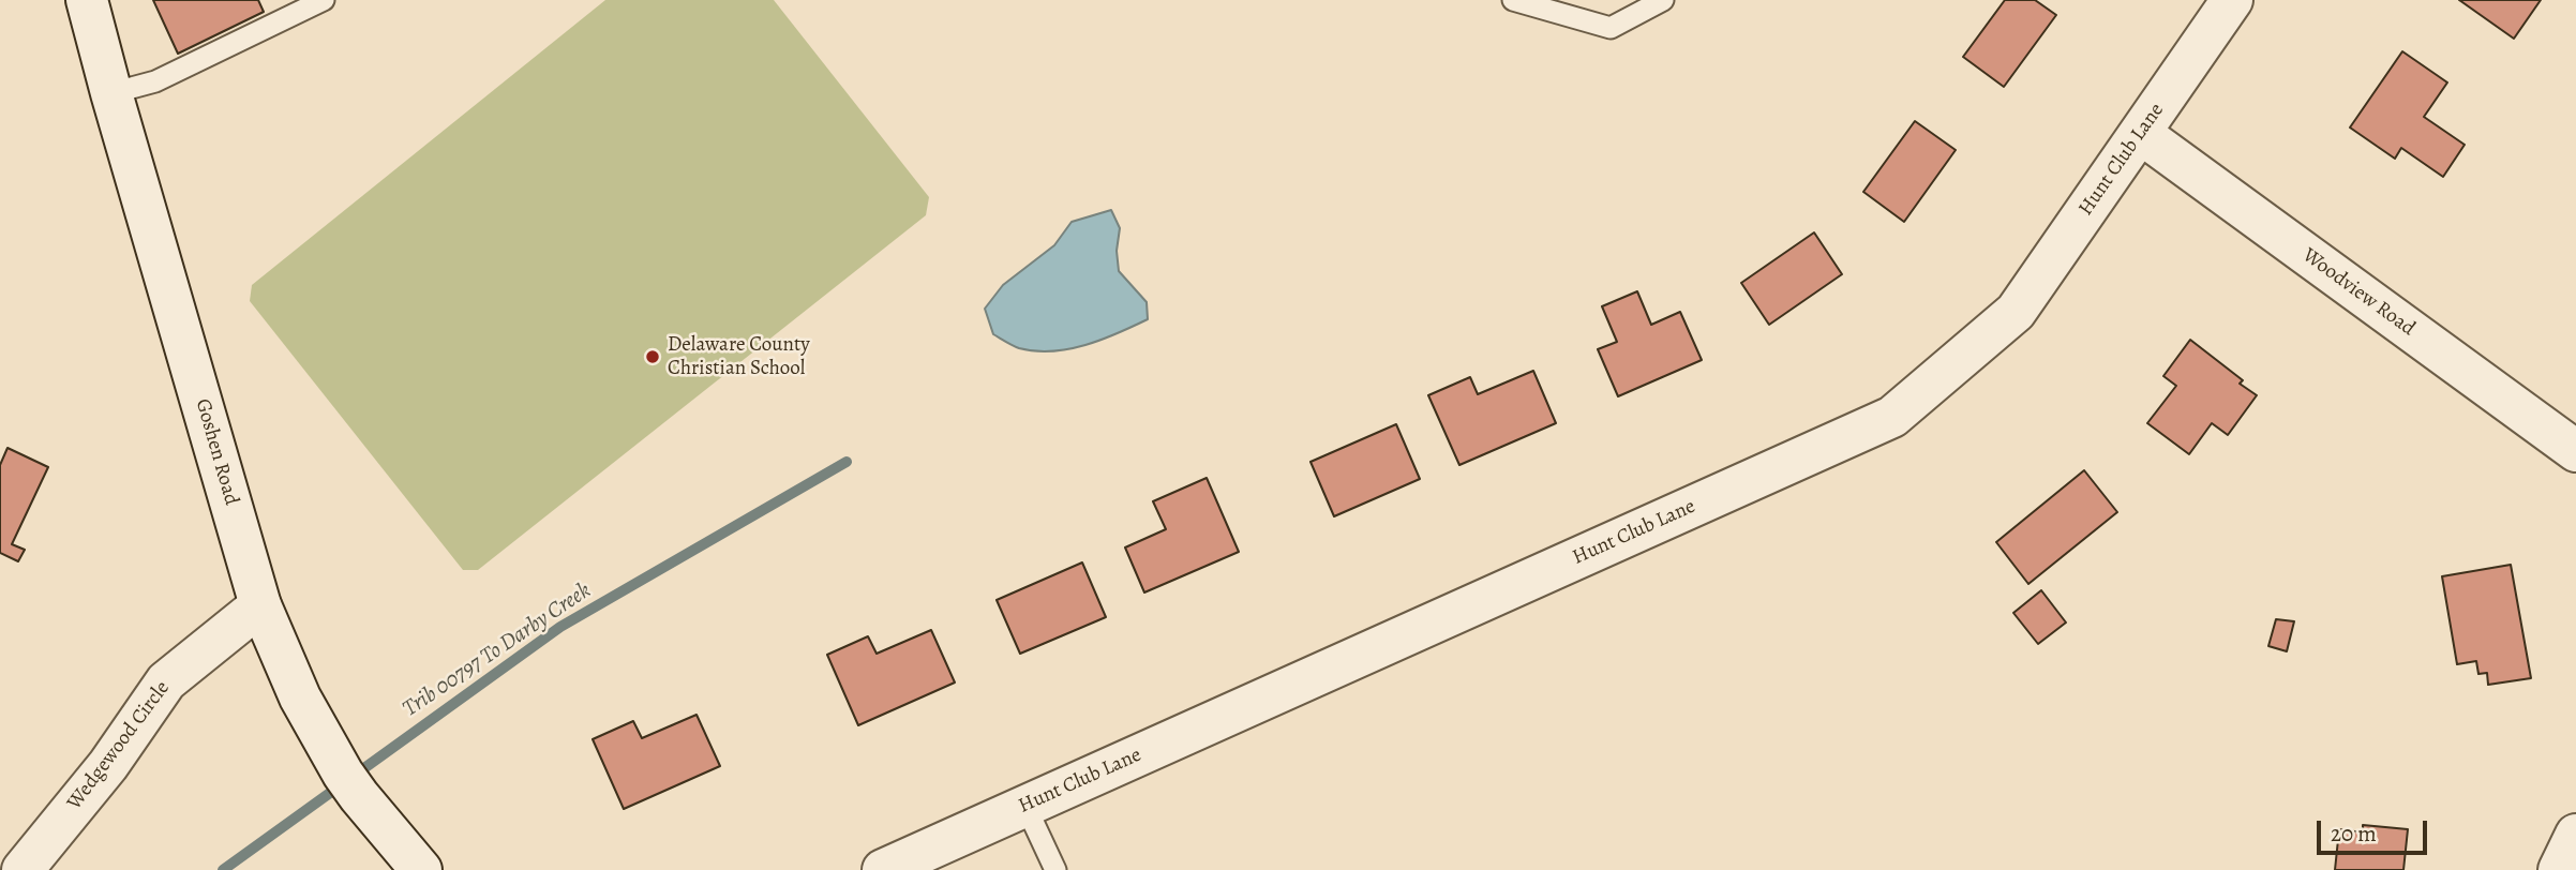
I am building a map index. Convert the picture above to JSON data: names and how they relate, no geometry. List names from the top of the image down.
{
  "streets": {
    "street": [
      "Hunt Club Lane",
      "Woodview Road",
      "Goshen Road",
      "Wedgewood Circle"
    ]
  },
  "crossings": [
    ["Hunt Club Lane", "Woodview Road"],
    ["Goshen Road", "Wedgewood Circle"]
  ],
  "water": ["Trib 00797 To Darby Creek"],
  "places": ["Delaware County Christian School"],
  "scale_bar": "20 m"
}
